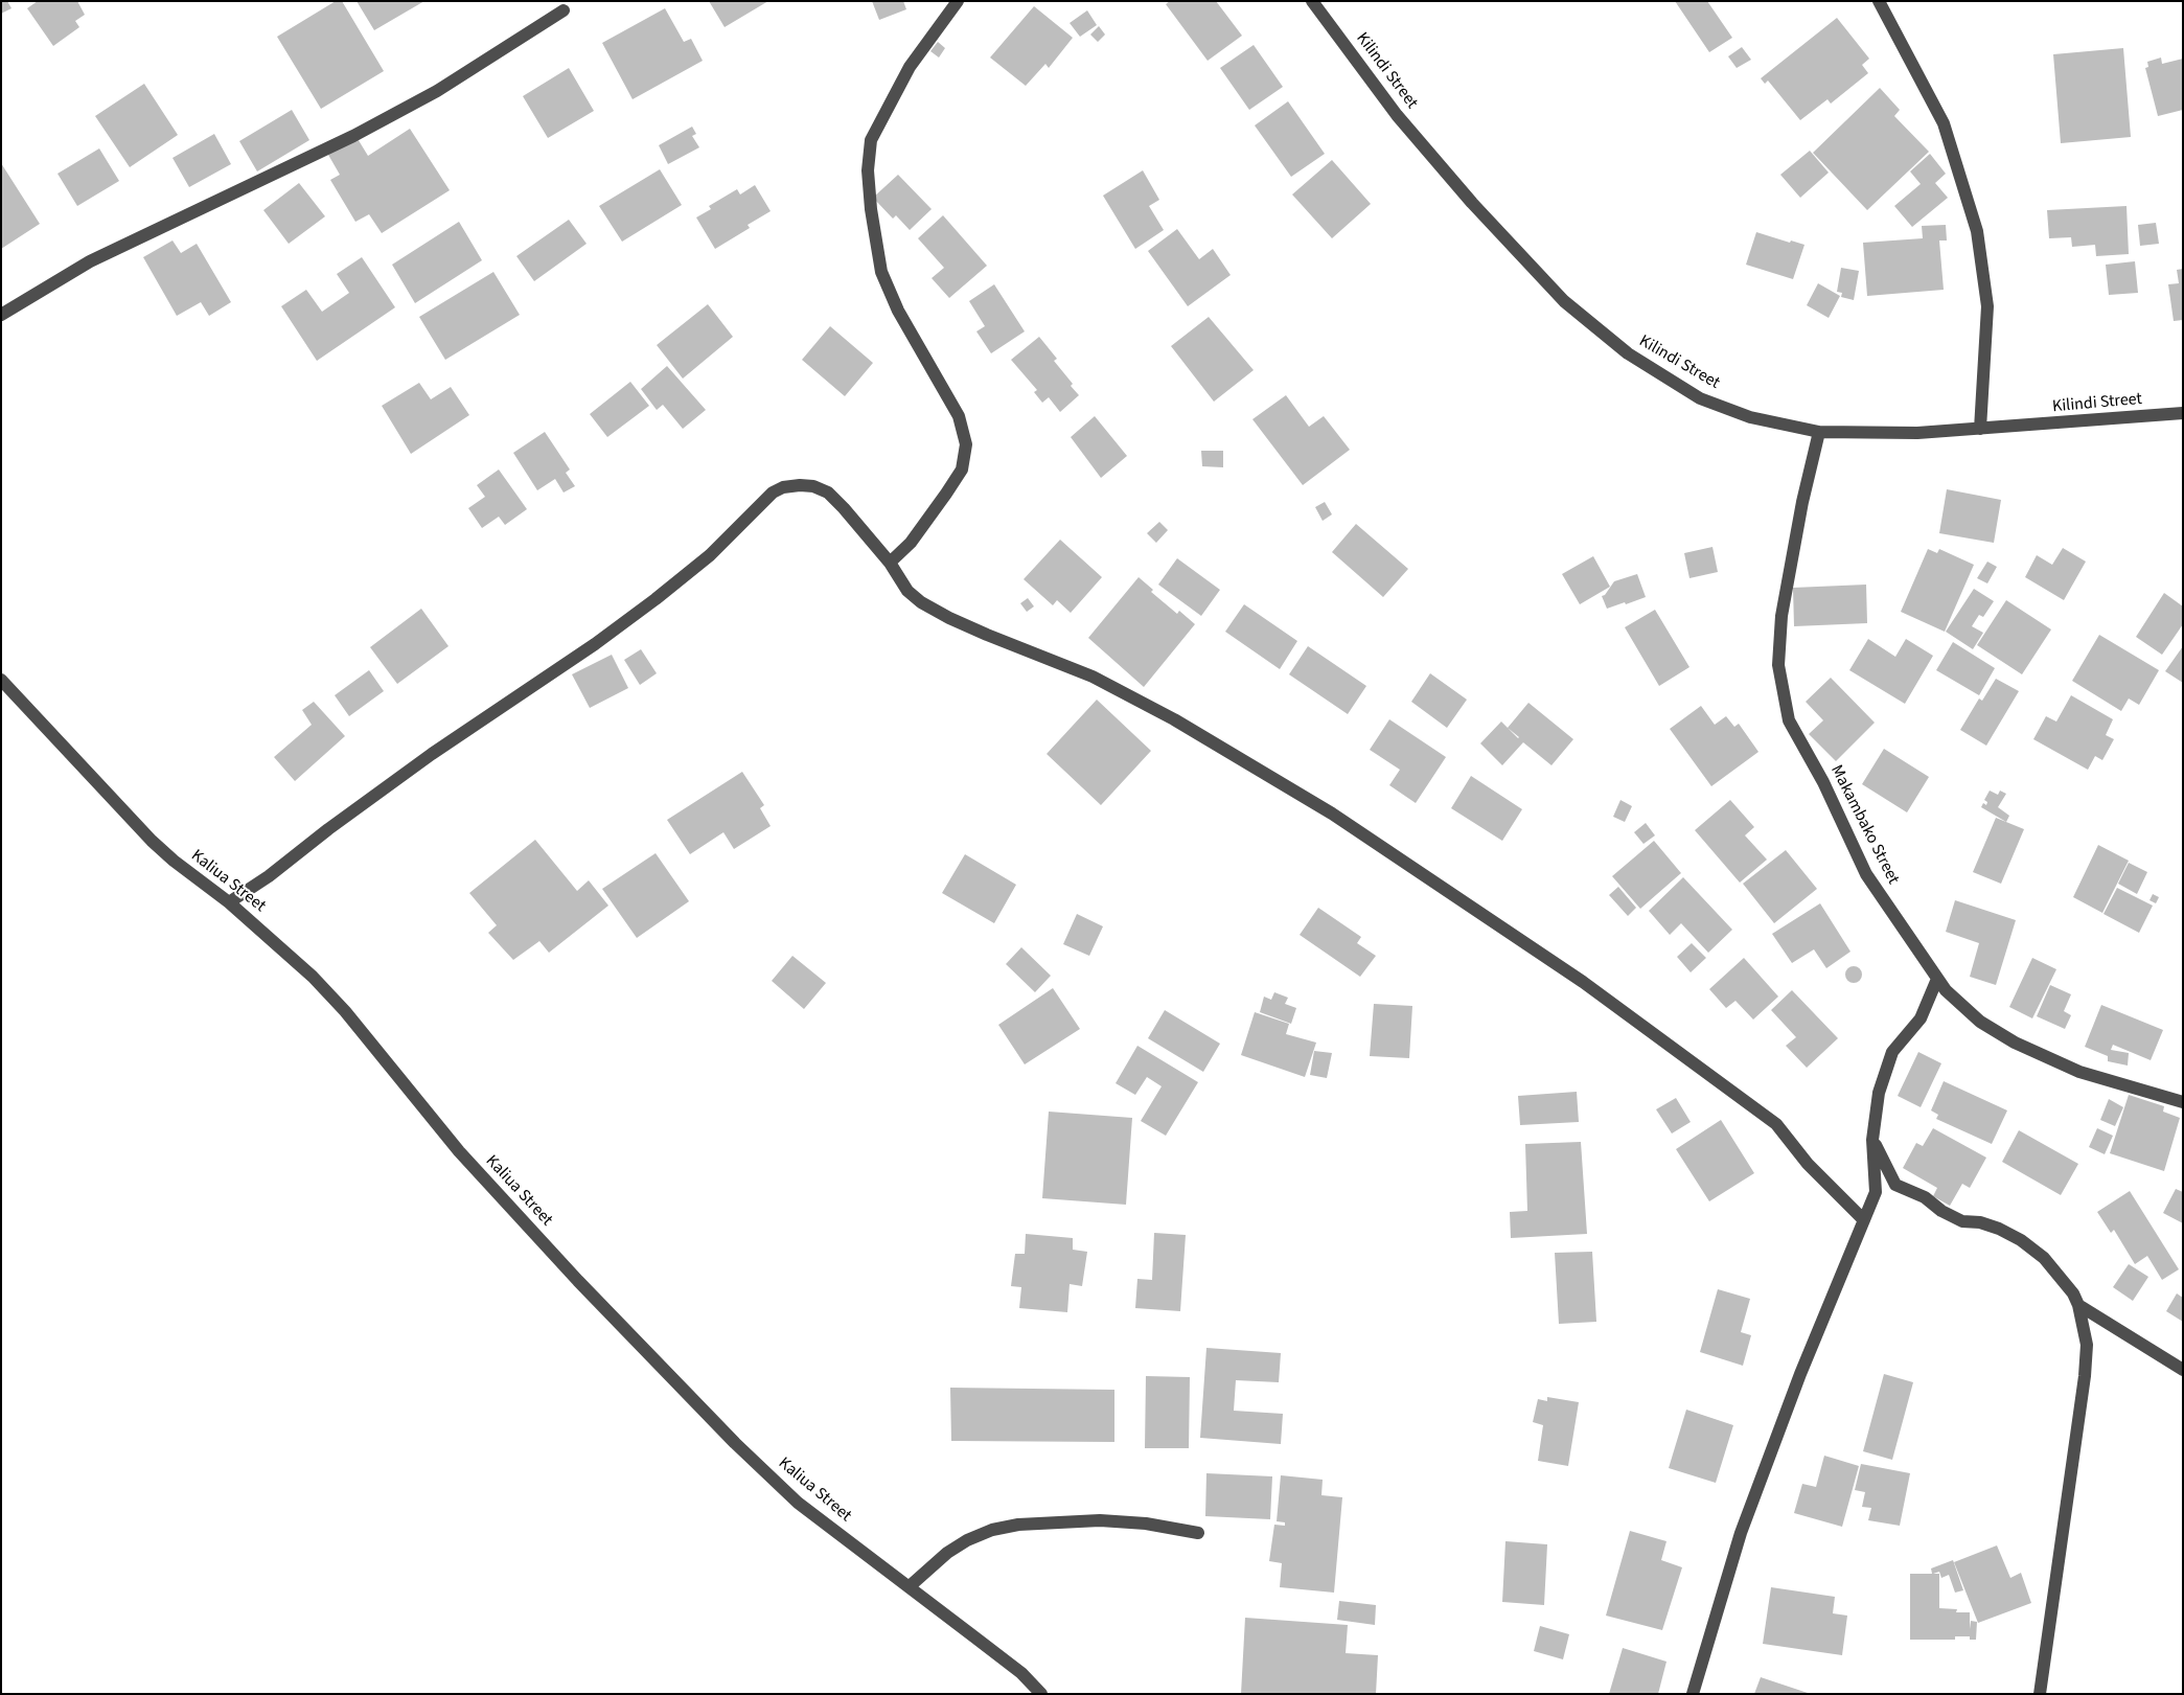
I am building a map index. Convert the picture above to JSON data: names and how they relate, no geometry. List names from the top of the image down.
{
  "streets": {
    "street": ["Kilindi Street", "Makambako Street", "Kaliua Street"]
  },
  "crossings": [
    ["Kilindi Street", "Makambako Street"]
  ]
}
